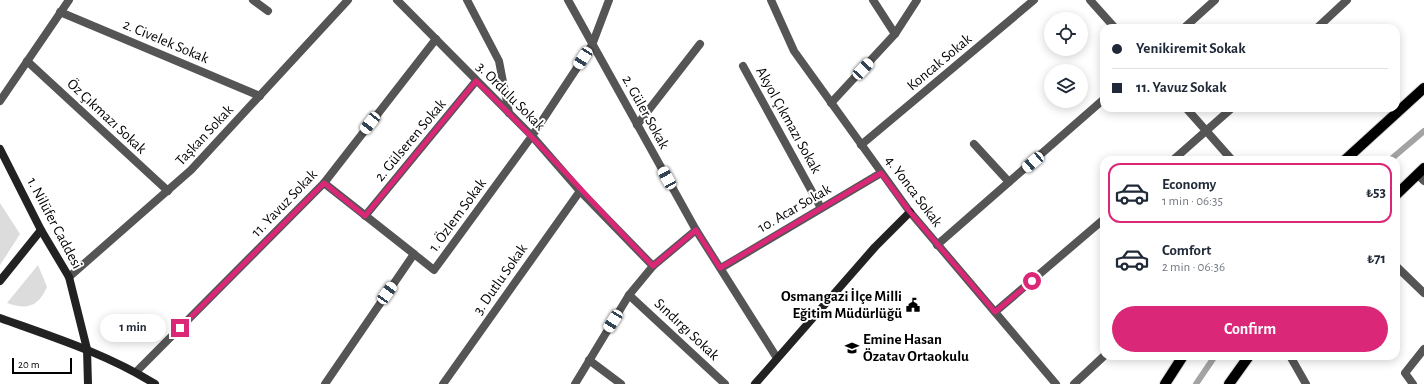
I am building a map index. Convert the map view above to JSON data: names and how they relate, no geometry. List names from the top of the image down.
{
  "streets": {
    "main road": ["1. Nilüfer Caddesi"],
    "street": [
      "2. Civelek Sokak",
      "Koncak Sokak",
      "3. Ordulu Sokak",
      "2. Güler Sokak",
      "Öz Çıkmazı Sokak",
      "Akyol Çıkmazı Sokak",
      "Taşkan Sokak",
      "2. Gülseren Sokak",
      "4. Yonca Sokak",
      "11. Yavuz Sokak",
      "10. Acar Sokak",
      "1. Özlem Sokak",
      "3. Dutlu Sokak",
      "Sındırgı Sokak"
    ]
  },
  "crossings": [
    ["2. Civelek Sokak", "Taşkan Sokak"],
    ["Koncak Sokak", "4. Yonca Sokak"],
    ["3. Ordulu Sokak", "2. Gülseren Sokak"],
    ["3. Ordulu Sokak", "11. Yavuz Sokak"],
    ["3. Ordulu Sokak", "1. Özlem Sokak"],
    ["3. Ordulu Sokak", "3. Dutlu Sokak"],
    ["2. Güler Sokak", "10. Acar Sokak"],
    ["2. Güler Sokak", "1. Özlem Sokak"],
    ["Öz Çıkmazı Sokak", "Taşkan Sokak"],
    ["Akyol Çıkmazı Sokak", "10. Acar Sokak"],
    ["Taşkan Sokak", "1. Nilüfer Caddesi"],
    ["4. Yonca Sokak", "10. Acar Sokak"]
  ],
  "places": {
    "public building": ["Osmangazi İlçe Milli Eğitim Müdürlüğü"],
    "school or university": ["Emine Hasan Özatav Ortaokulu"]
  },
  "scale_bar": "20 m",
  "page": {
    "banner": ["Yenikiremit Sokak", "11. Yavuz Sokak"],
    "list": [
      {
        "name": "Economy",
        "note": "1 min · 06:35",
        "value": "₺53"
      },
      {
        "name": "Comfort",
        "note": "2 min · 06:36",
        "value": "₺71"
      }
    ],
    "buttons": "Confirm",
    "bubble": "1 min",
    "scale": "20 m"
  }
}
